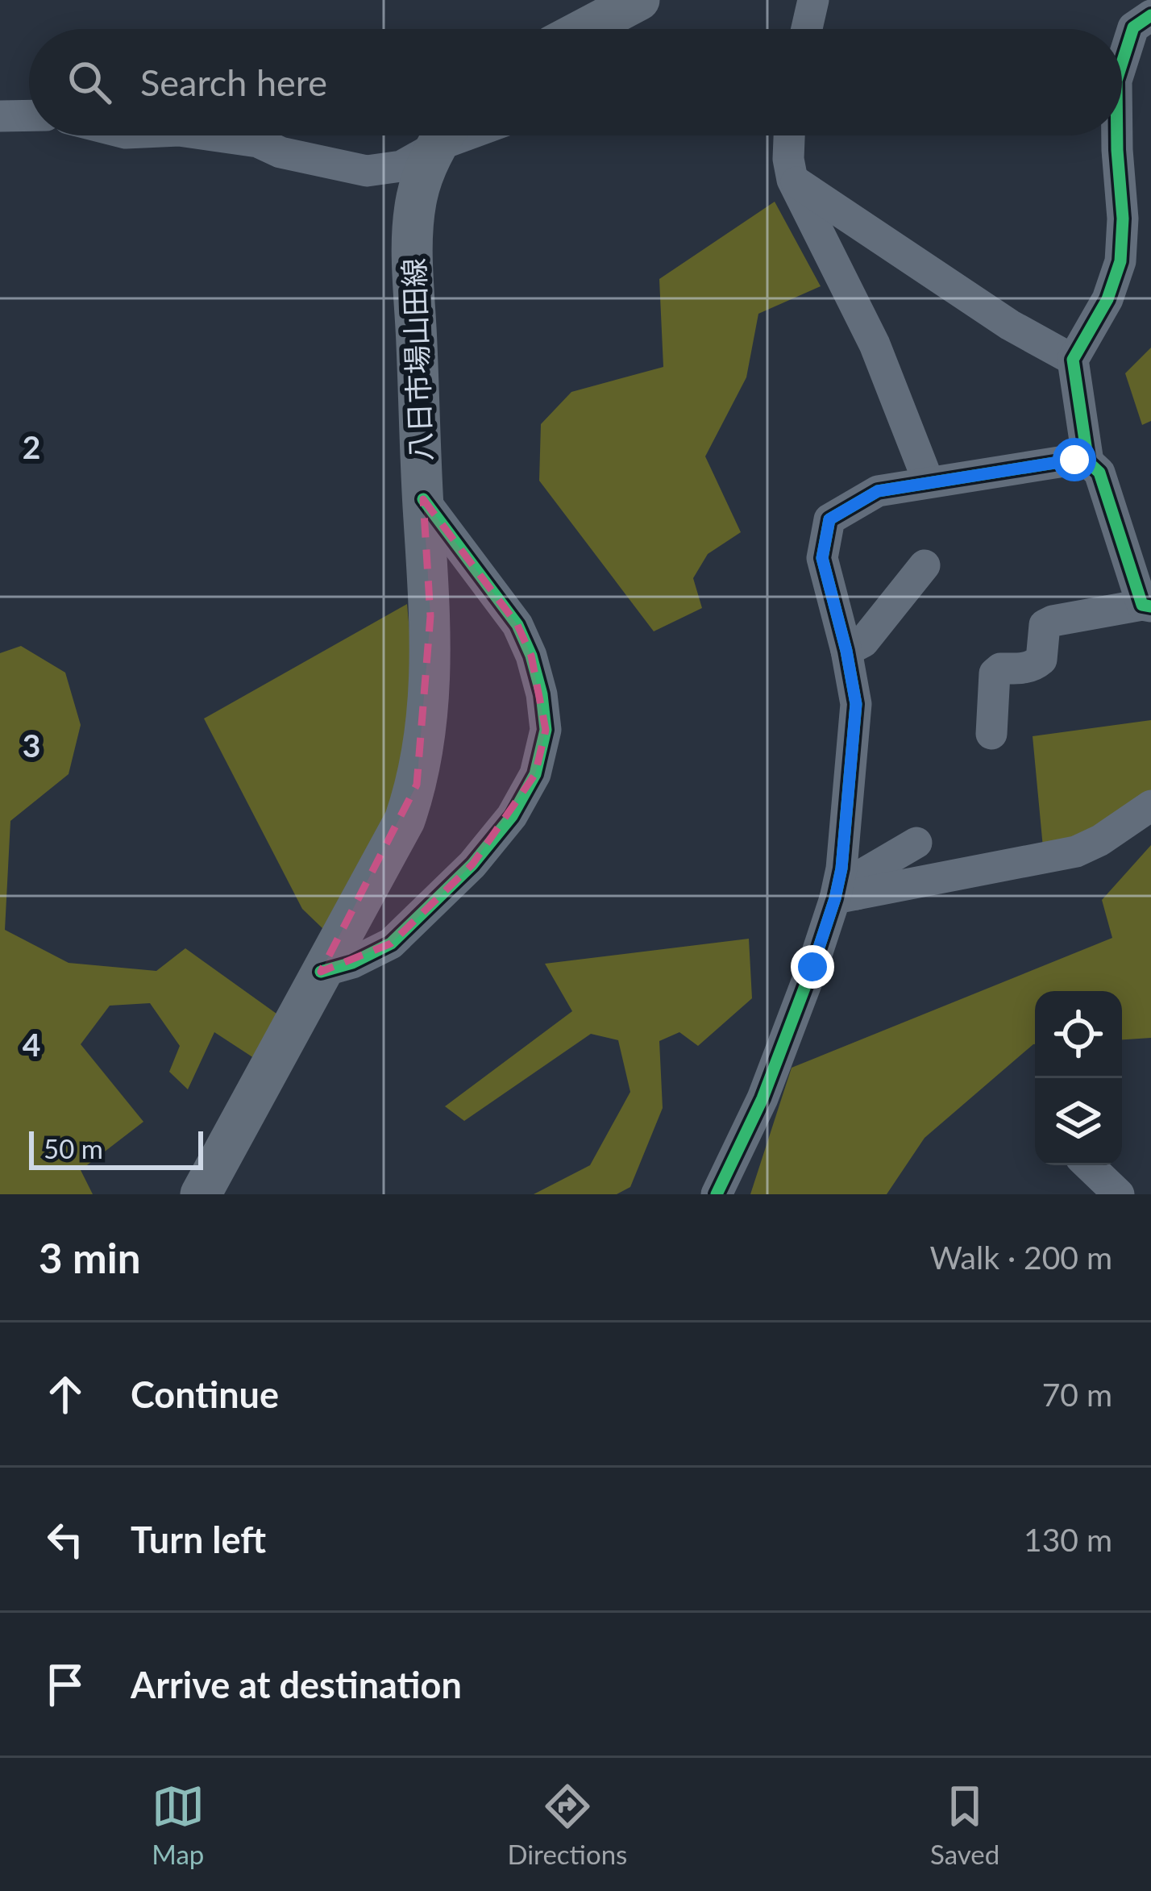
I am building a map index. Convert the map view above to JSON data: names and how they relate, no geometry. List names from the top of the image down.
{
  "streets": {
    "main road": ["八日市場山田線"]
  },
  "scale_bar": "50 m",
  "page": {
    "search": "Search here",
    "scale": "50 m",
    "heading": ["3 min", "Walk · 200 m"],
    "list": [
      ["Continue", "70 m"],
      ["Turn left", "130 m"],
      "Arrive at destination"
    ],
    "nav": ["Map", "Directions", "Saved"]
  },
  "grid": {
    "rows": ["2", "3", "4"]
  }
}
